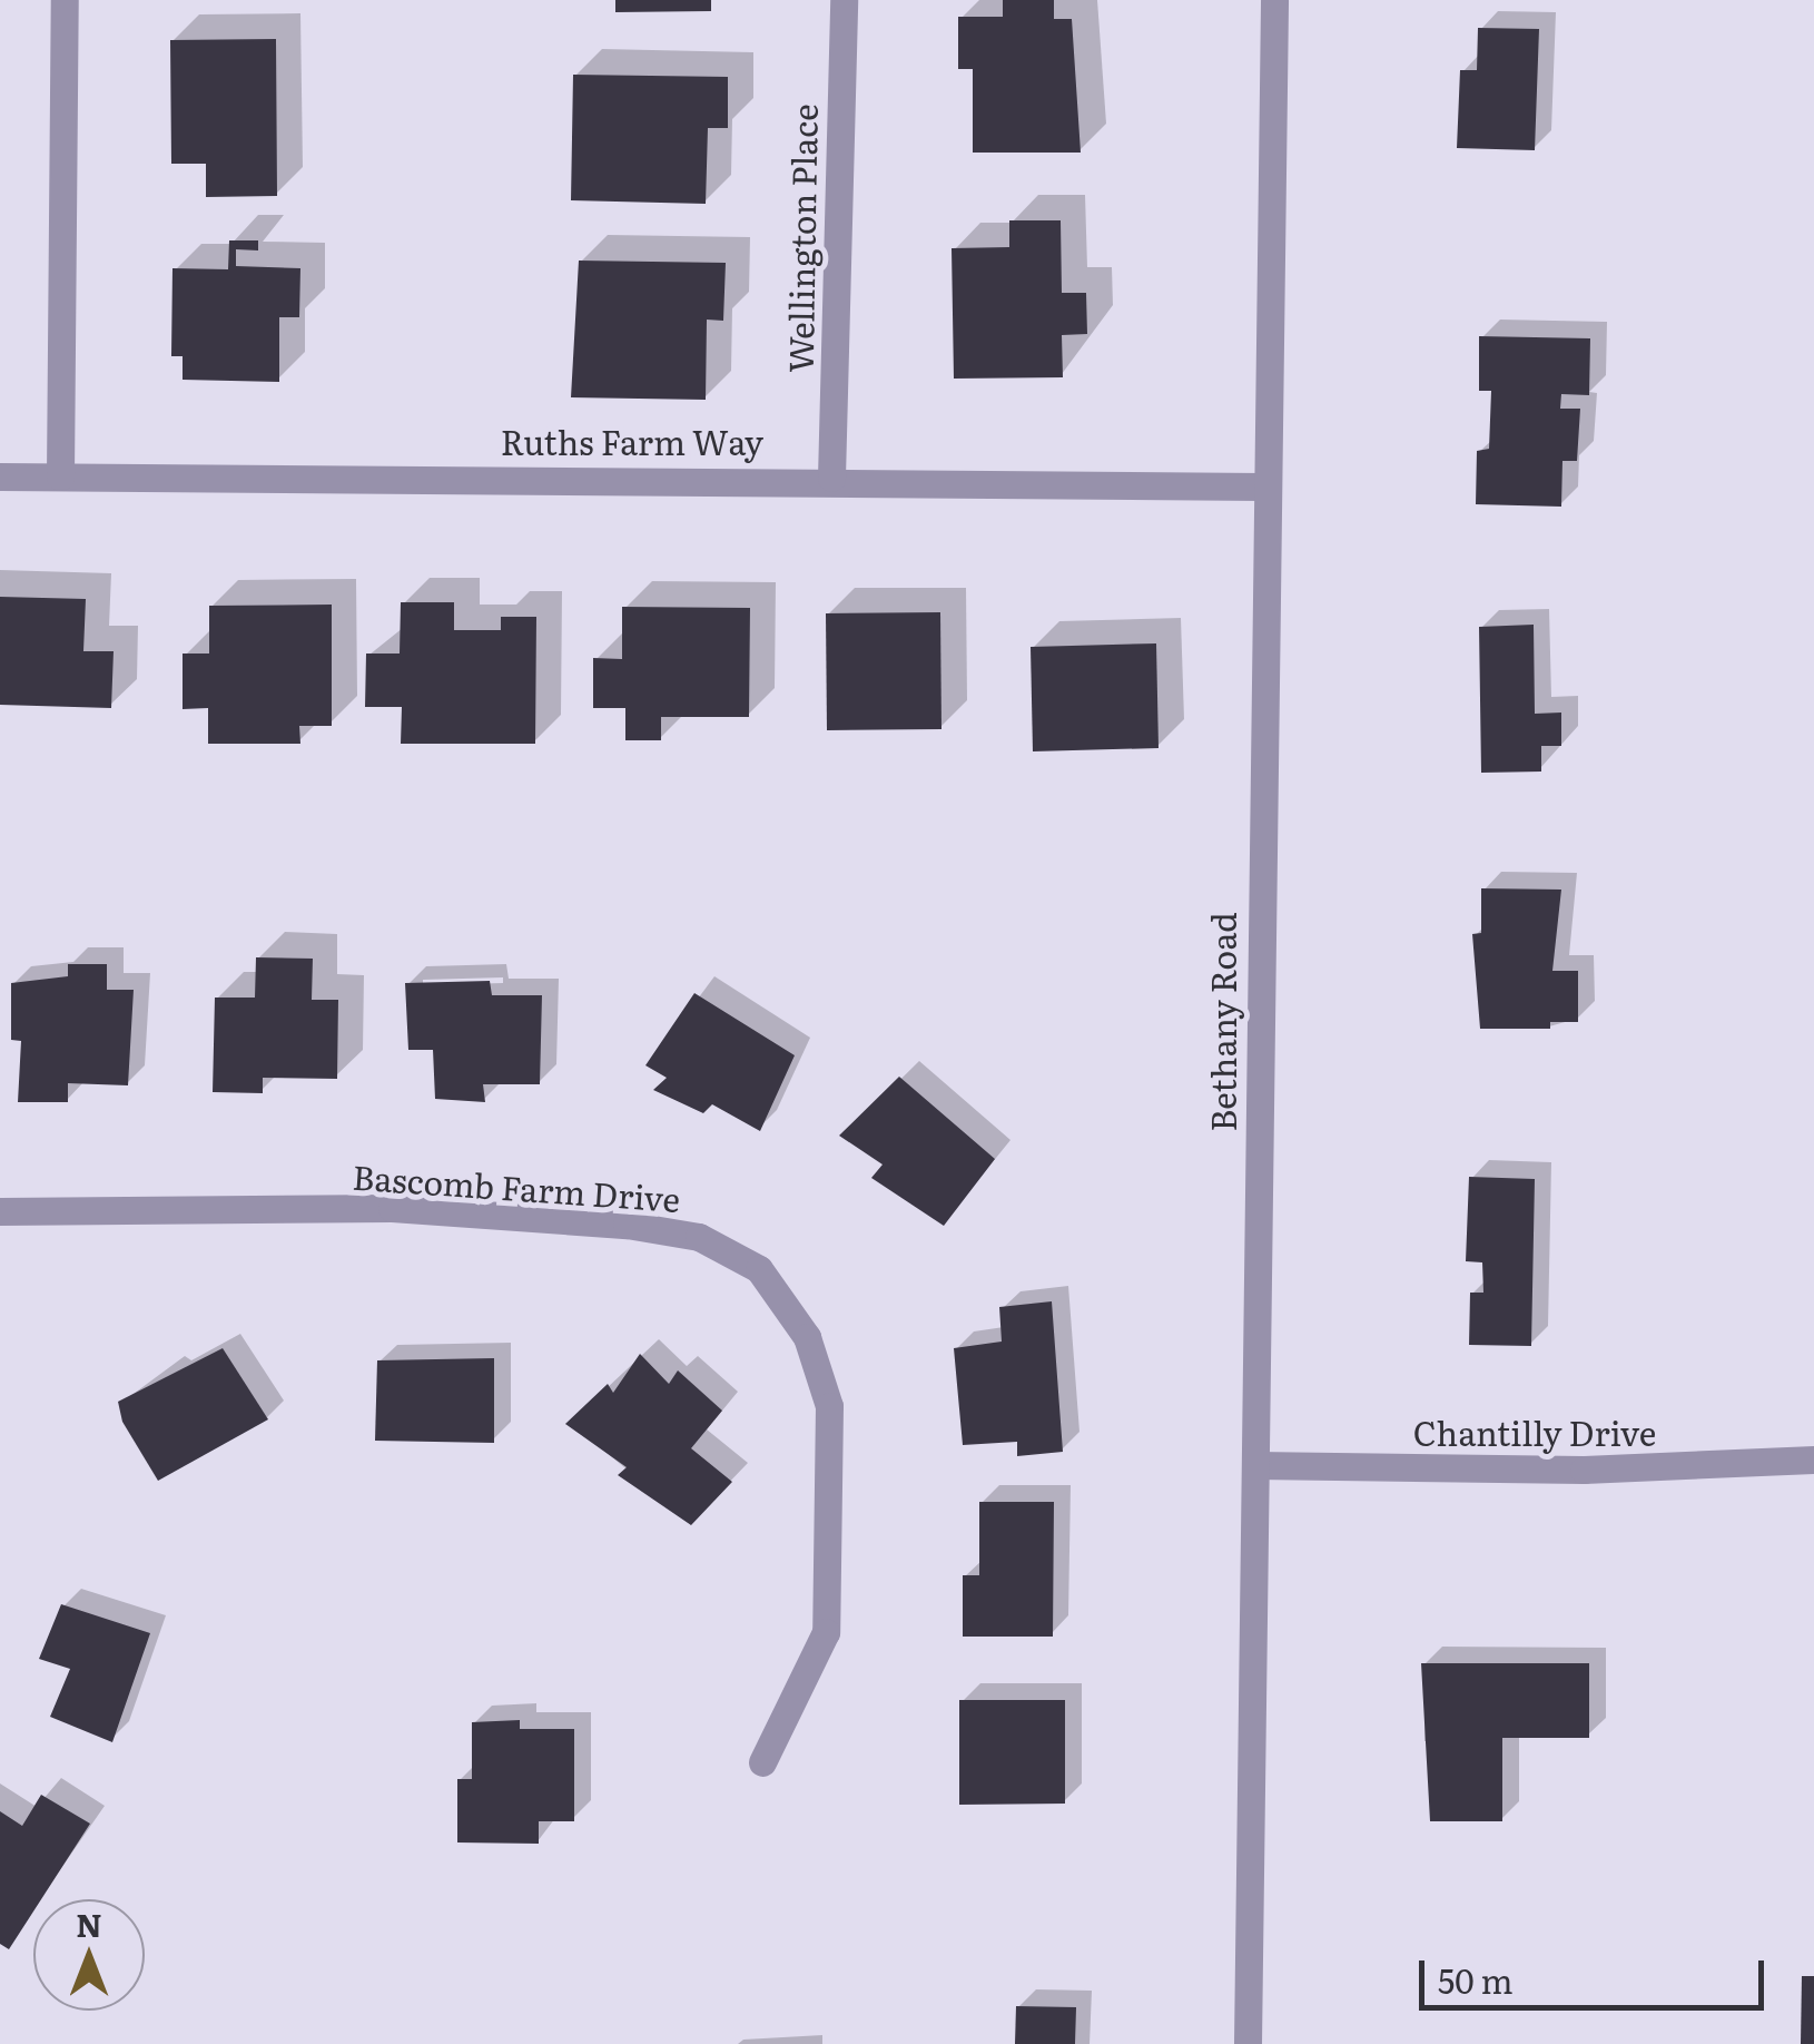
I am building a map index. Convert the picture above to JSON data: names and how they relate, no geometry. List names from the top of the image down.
{
  "streets": {
    "street": [
      "Wellington Place",
      "Ruths Farm Way",
      "Bethany Road",
      "Bascomb Farm Drive",
      "Chantilly Drive"
    ]
  },
  "crossings": [
    ["Wellington Place", "Ruths Farm Way"],
    ["Ruths Farm Way", "Bethany Road"],
    ["Bethany Road", "Chantilly Drive"]
  ],
  "scale_bar": "50 m",
  "north": "top"
}
